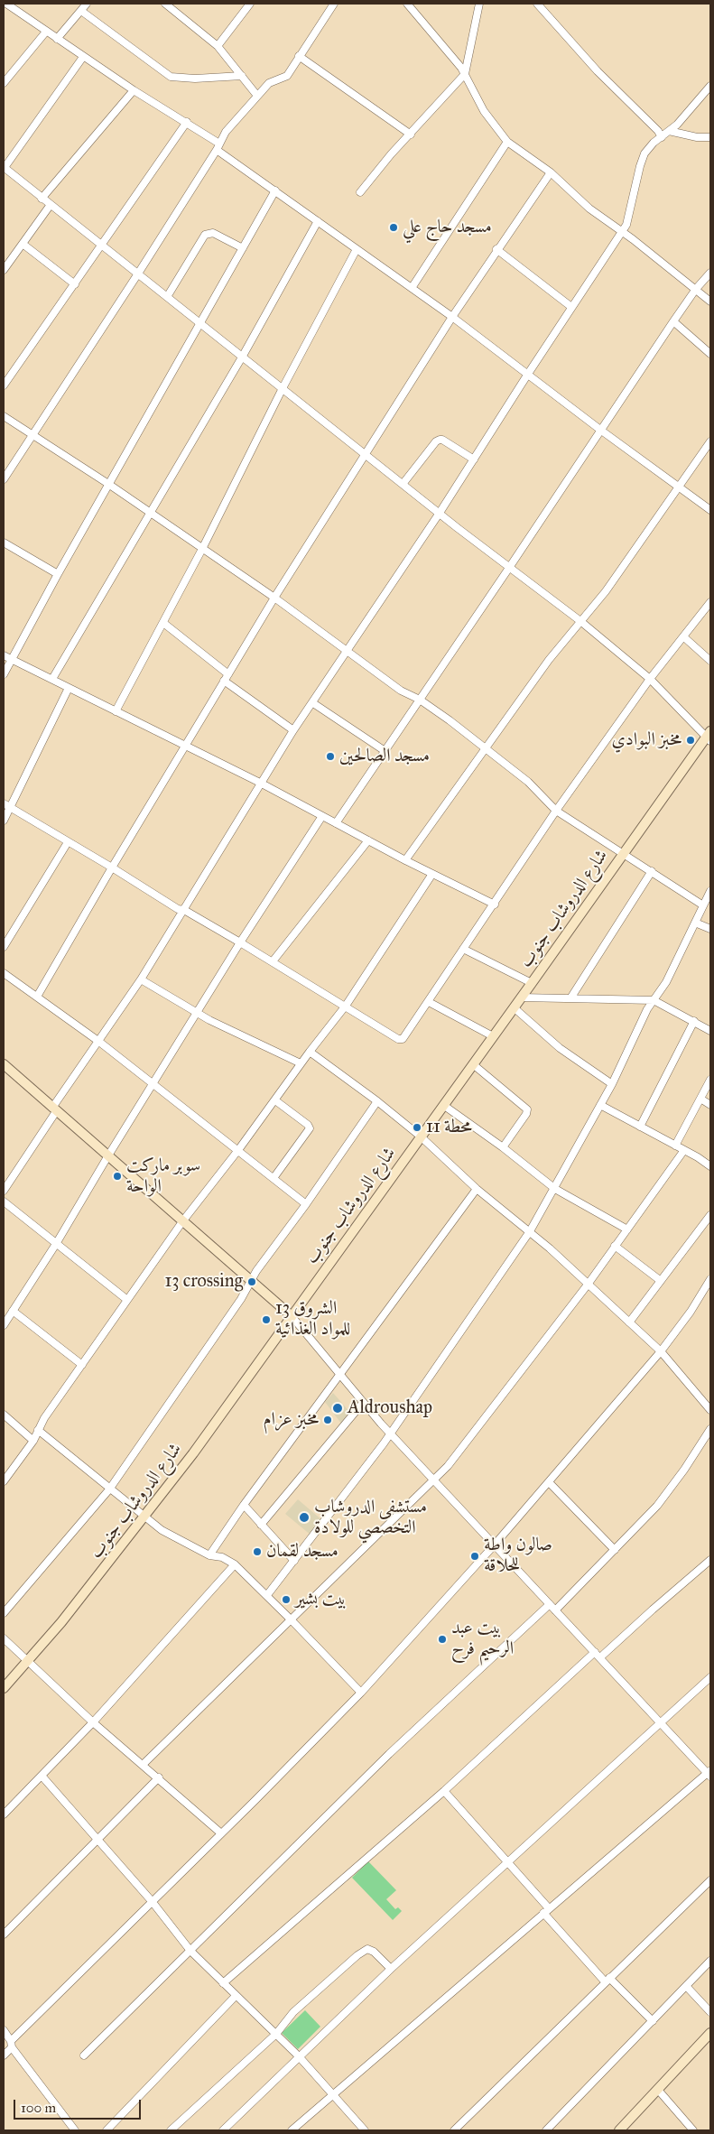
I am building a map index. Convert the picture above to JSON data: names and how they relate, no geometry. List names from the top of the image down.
{
  "streets": {
    "street": ["شارع الدروشاب جنوب"]
  },
  "places": [
    "مسجد حاج علي",
    "مخبز البوادي",
    "مسجد الصالحين",
    "محطة 11",
    "سوبر ماركت الواحة",
    "13 crossing",
    "الشروق 13 للمواد الغذائية",
    "Aldroushap",
    "مخبز عزام",
    "مستشفى الدروشاب التخصصي للولادة",
    "مسجد لقمان",
    "صالون واطة للحلاقة",
    "بيت بشير",
    "بيت عبد الرحيم فرح"
  ],
  "scale_bar": "100 m"
}
